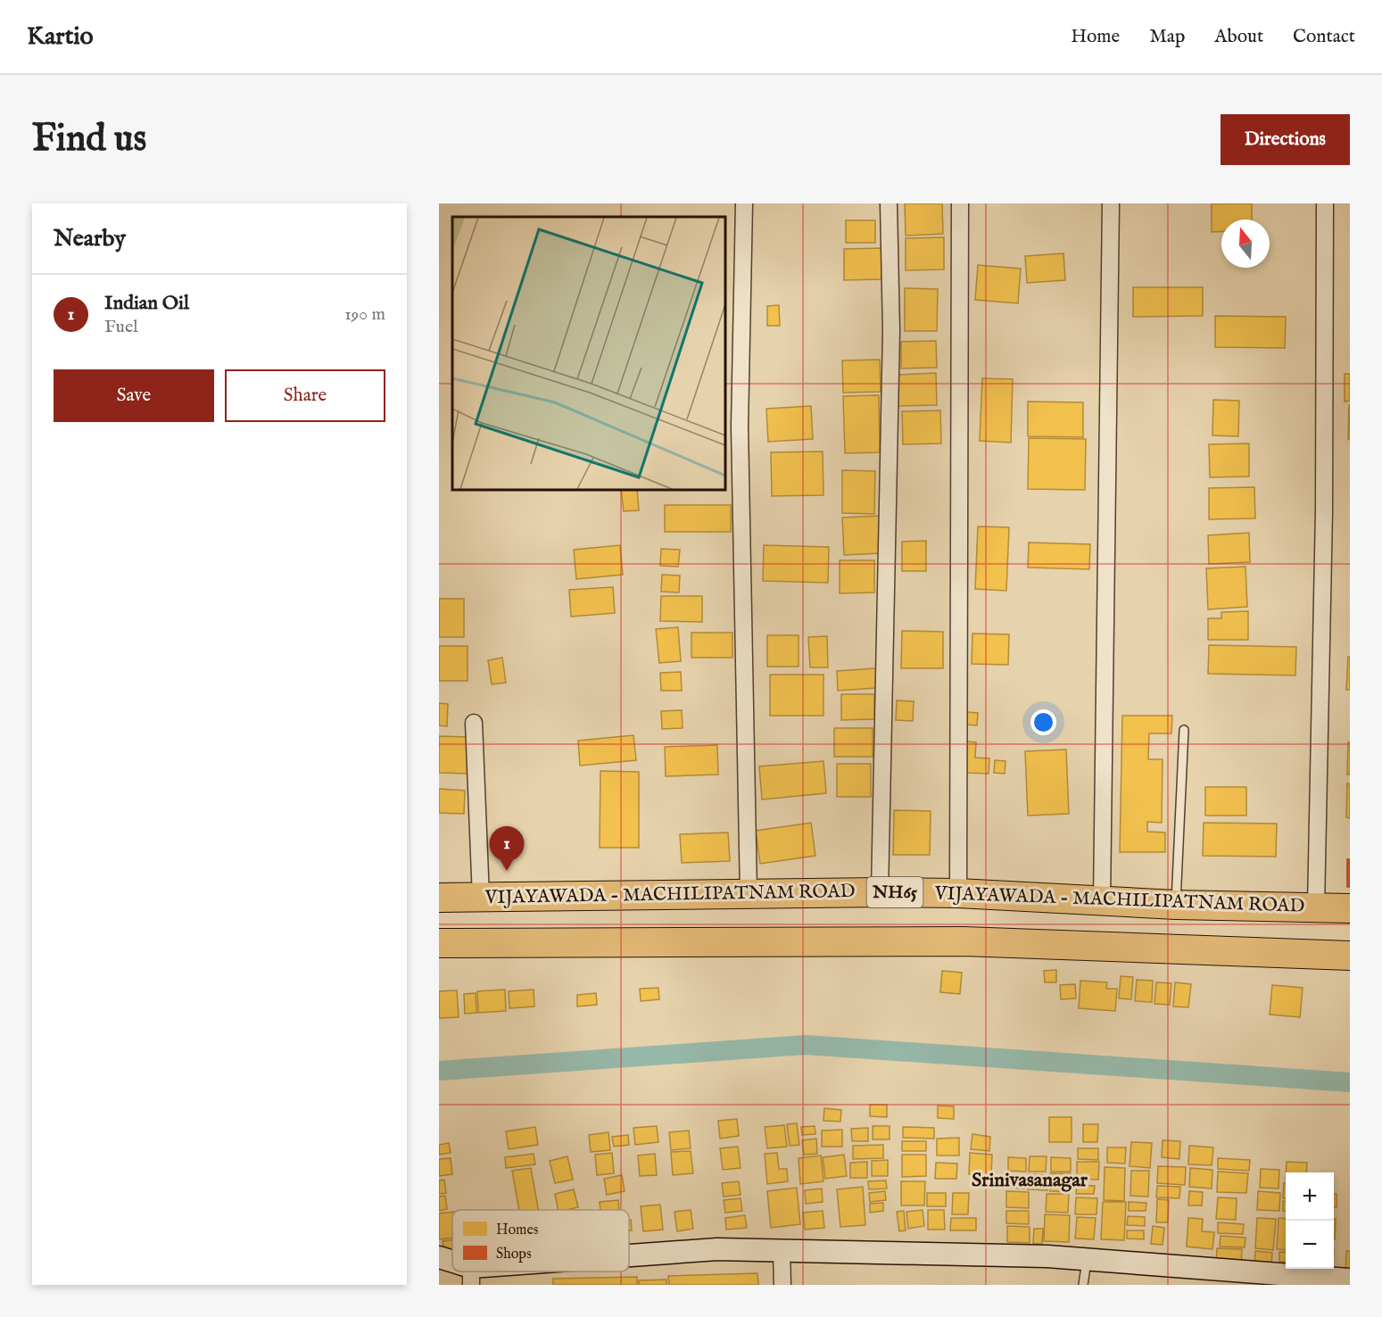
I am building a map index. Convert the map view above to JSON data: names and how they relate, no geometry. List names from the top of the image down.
{
  "streets": {
    "highway": ["NH65", "VIJAYAWADA - MACHILIPATNAM ROAD"]
  },
  "districts": ["Srinivasanagar"],
  "legend": ["Homes", "Shops"],
  "north": "top",
  "page": {
    "header": "Kartio",
    "nav": [
      "Home",
      "Map",
      "About",
      "Contact"
    ],
    "buttons": [
      "Directions",
      ["Save", "Share"]
    ],
    "title": "Find us",
    "heading": "Nearby",
    "list": [
      {
        "mark": "1",
        "name": "Indian Oil",
        "note": "Fuel",
        "value": "190 m"
      }
    ],
    "pins": "1",
    "map_buttons": ["+", "−"]
  }
}
